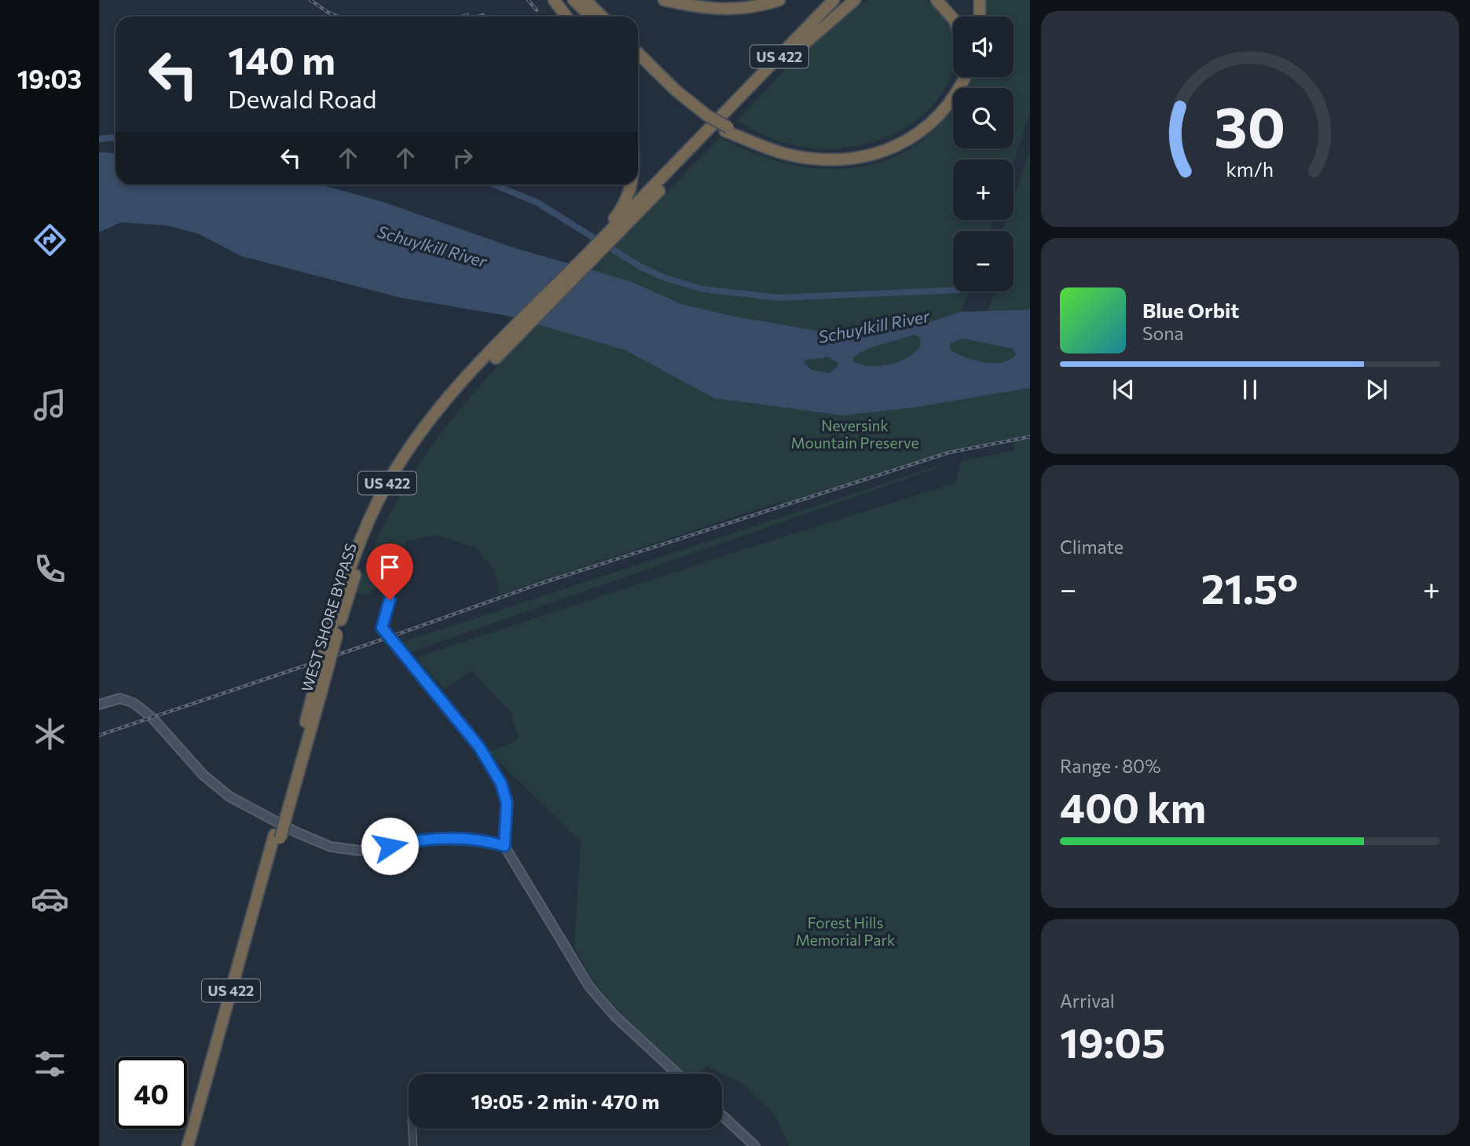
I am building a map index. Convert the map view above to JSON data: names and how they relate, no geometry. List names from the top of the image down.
{
  "streets": {
    "highway": ["US 422", "WEST SHORE BYPASS"]
  },
  "water": ["Schuylkill River"],
  "parks": ["Neversink Mountain Preserve", "Forest Hills Memorial Park"],
  "page": {
    "tabs": "19:03",
    "map_buttons": ["+", "−"],
    "turn": ["140 m", "Dewald Road"],
    "song": ["Blue Orbit", "Sona"],
    "tile": [
      "Climate",
      ["Range · 80%", "400 km"],
      ["Arrival", "19:05"]
    ],
    "heat": ["−", "21.5°", "+"],
    "limit": "40",
    "trip": "19:05 · 2 min · 470 m",
    "gauge": ["30", "km/h"]
  }
}
